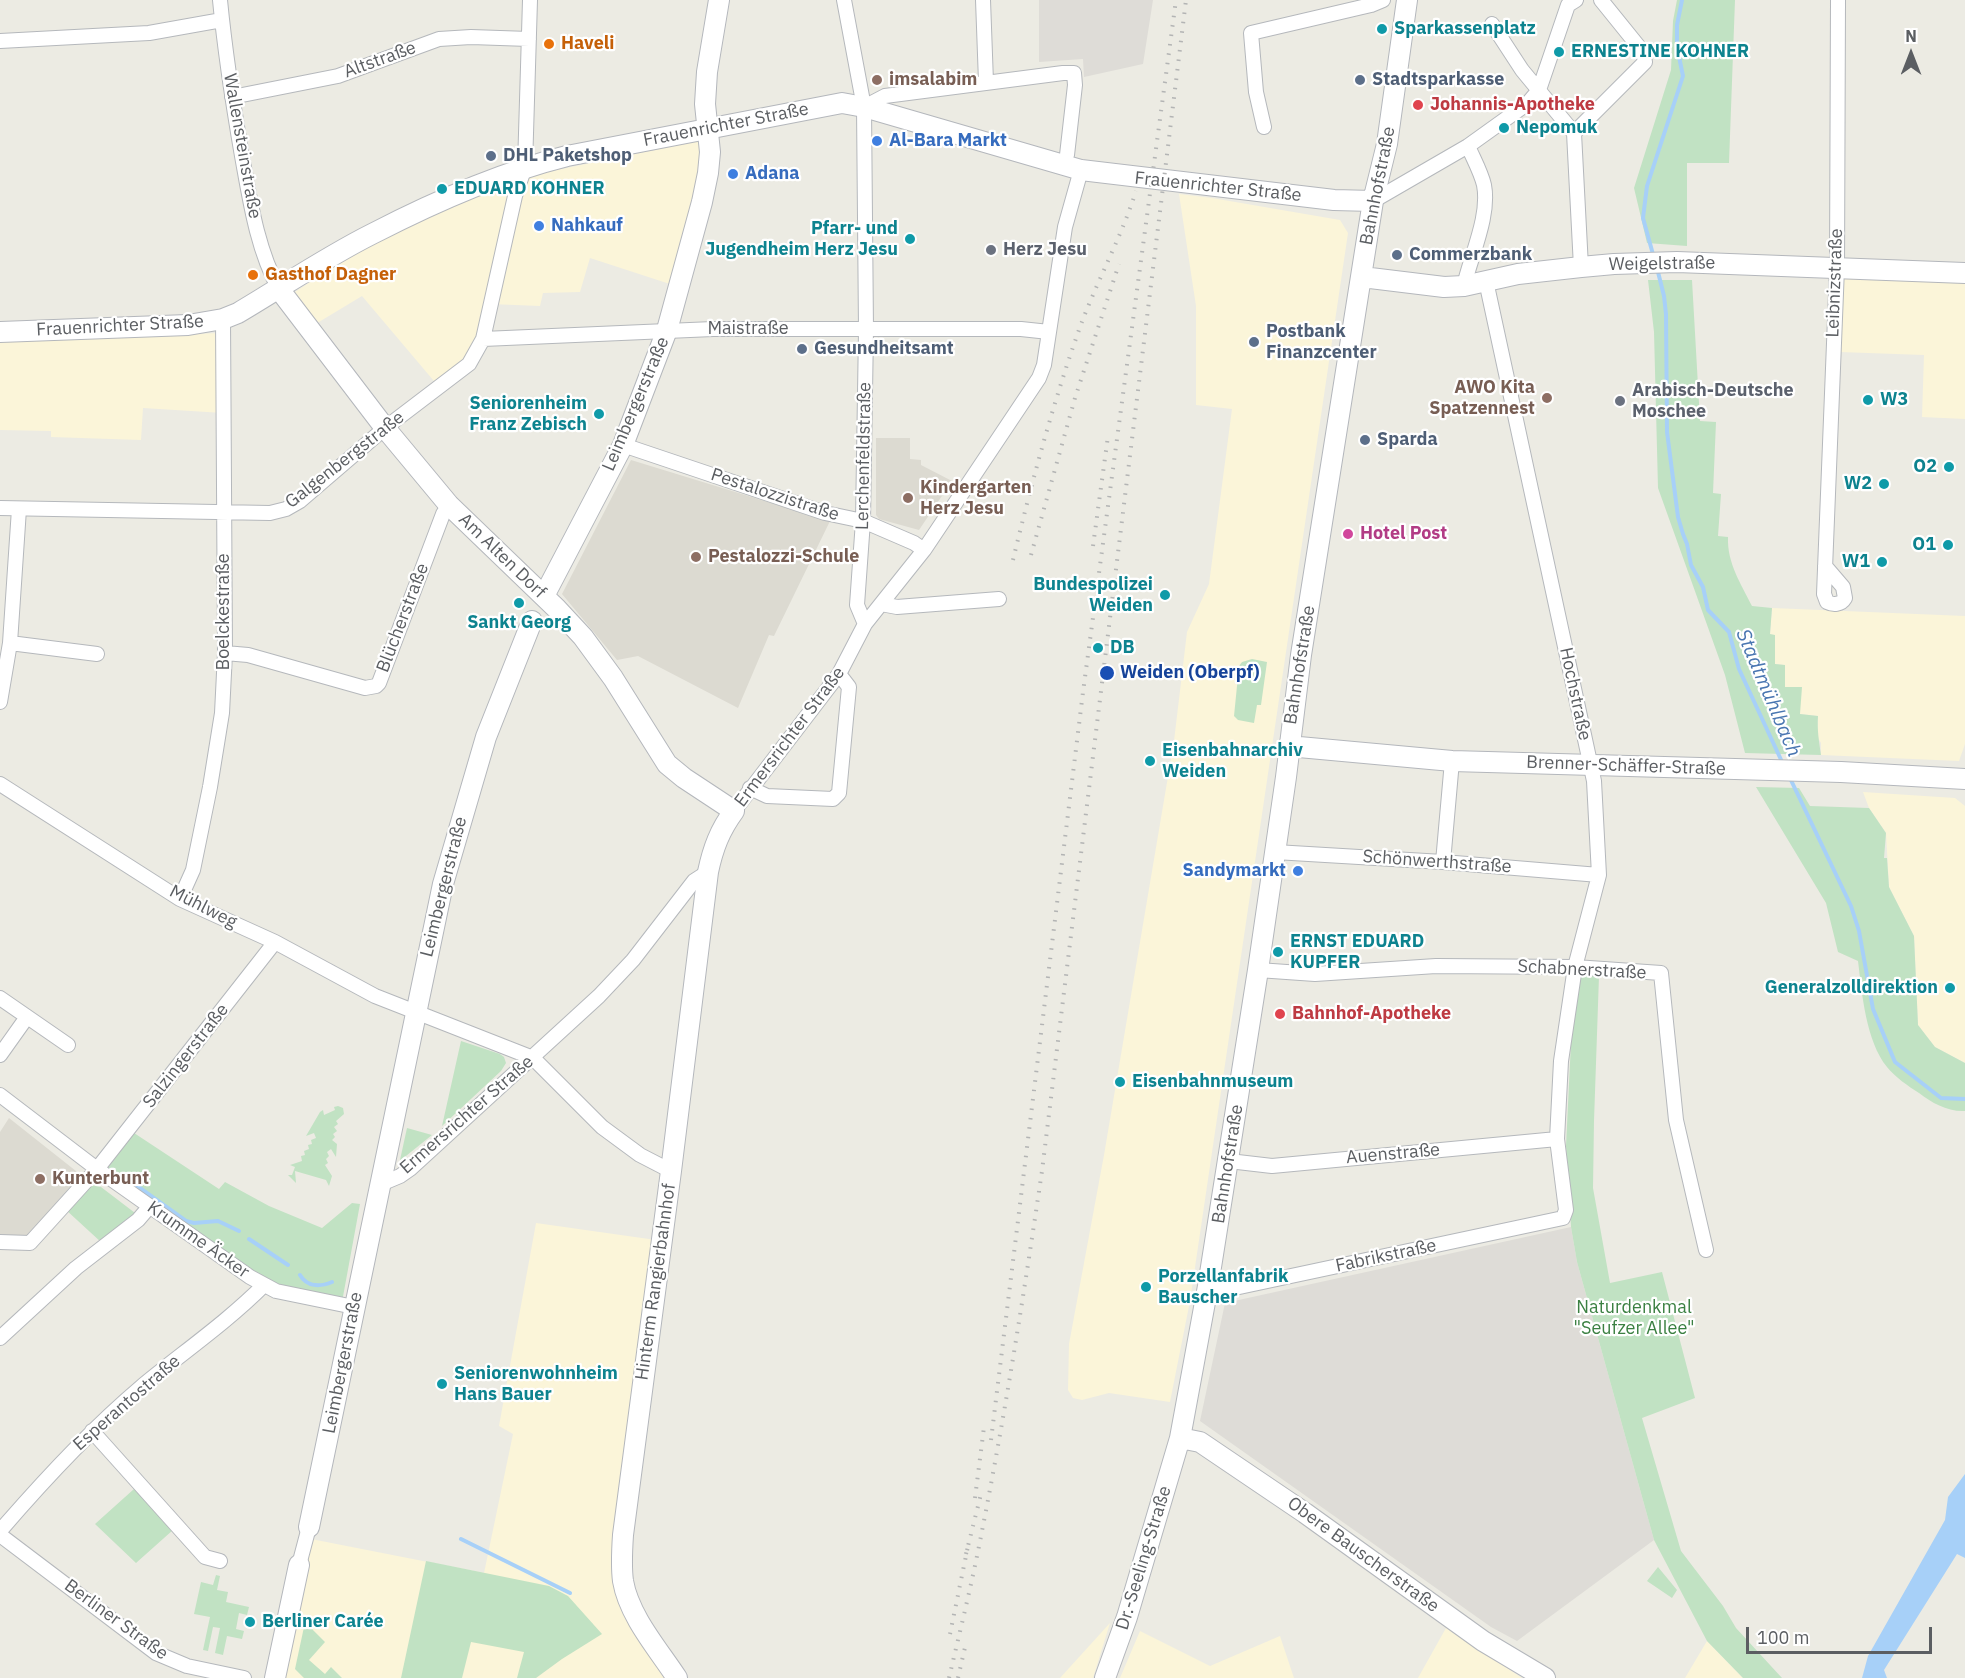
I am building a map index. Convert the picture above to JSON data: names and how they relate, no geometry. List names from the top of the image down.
{
  "streets": {
    "street": [
      "Altstraße",
      "Frauenrichter Straße",
      "Wallensteinstraße",
      "Bahnhofstraße",
      "Weigelstraße",
      "Leibnizstraße",
      "Maistraße",
      "Leimbergerstraße",
      "Lerchenfeldstraße",
      "Galgenbergstraße",
      "Pestalozzistraße",
      "Am Alten Dorf",
      "Boelckestraße",
      "Blücherstraße",
      "Hochstraße",
      "Ermersrichter Straße",
      "Brenner-Schäffer-Straße",
      "Schönwerthstraße",
      "Mühlweg",
      "Schabnerstraße",
      "Salzingerstraße",
      "Auenstraße",
      "Krumme Äcker",
      "Fabrikstraße",
      "Hinterm Rangierbahnhof",
      "Esperantostraße",
      "Obere Bauscherstraße",
      "Dr.-Seeling-Straße",
      "Berliner Straße"
    ]
  },
  "crossings": [
    ["Altstraße", "Wallensteinstraße"],
    ["Altstraße", "Galgenbergstraße"],
    ["Frauenrichter Straße", "Wallensteinstraße"],
    ["Frauenrichter Straße", "Bahnhofstraße"],
    ["Frauenrichter Straße", "Leimbergerstraße"],
    ["Frauenrichter Straße", "Lerchenfeldstraße"],
    ["Frauenrichter Straße", "Galgenbergstraße"],
    ["Frauenrichter Straße", "Am Alten Dorf"],
    ["Frauenrichter Straße", "Boelckestraße"],
    ["Frauenrichter Straße", "Ermersrichter Straße"],
    ["Wallensteinstraße", "Am Alten Dorf"],
    ["Bahnhofstraße", "Weigelstraße"],
    ["Bahnhofstraße", "Brenner-Schäffer-Straße"],
    ["Bahnhofstraße", "Schönwerthstraße"],
    ["Bahnhofstraße", "Schabnerstraße"],
    ["Bahnhofstraße", "Auenstraße"],
    ["Bahnhofstraße", "Fabrikstraße"],
    ["Bahnhofstraße", "Obere Bauscherstraße"],
    ["Bahnhofstraße", "Dr.-Seeling-Straße"],
    ["Weigelstraße", "Leibnizstraße"],
    ["Weigelstraße", "Hochstraße"],
    ["Maistraße", "Leimbergerstraße"],
    ["Maistraße", "Lerchenfeldstraße"],
    ["Maistraße", "Galgenbergstraße"],
    ["Maistraße", "Ermersrichter Straße"],
    ["Leimbergerstraße", "Pestalozzistraße"],
    ["Leimbergerstraße", "Am Alten Dorf"],
    ["Leimbergerstraße", "Ermersrichter Straße"],
    ["Leimbergerstraße", "Mühlweg"],
    ["Leimbergerstraße", "Krumme Äcker"],
    ["Lerchenfeldstraße", "Pestalozzistraße"],
    ["Lerchenfeldstraße", "Ermersrichter Straße"],
    ["Galgenbergstraße", "Am Alten Dorf"],
    ["Galgenbergstraße", "Boelckestraße"],
    ["Pestalozzistraße", "Ermersrichter Straße"],
    ["Am Alten Dorf", "Blücherstraße"],
    ["Am Alten Dorf", "Ermersrichter Straße"],
    ["Boelckestraße", "Blücherstraße"],
    ["Boelckestraße", "Mühlweg"],
    ["Hochstraße", "Brenner-Schäffer-Straße"],
    ["Hochstraße", "Schönwerthstraße"],
    ["Hochstraße", "Schabnerstraße"],
    ["Hochstraße", "Auenstraße"],
    ["Hochstraße", "Fabrikstraße"],
    ["Ermersrichter Straße", "Mühlweg"],
    ["Ermersrichter Straße", "Hinterm Rangierbahnhof"],
    ["Mühlweg", "Salzingerstraße"],
    ["Salzingerstraße", "Krumme Äcker"],
    ["Krumme Äcker", "Esperantostraße"],
    ["Esperantostraße", "Berliner Straße"],
    ["Obere Bauscherstraße", "Dr.-Seeling-Straße"]
  ],
  "water": ["Stadtmühlbach"],
  "parks": ["Naturdenkmal \"Seufzer Allee\""],
  "places": [
    "Sparkassenplatz",
    "Haveli",
    "ERNESTINE KOHNER",
    "imsalabim",
    "Stadtsparkasse",
    "Johannis-Apotheke",
    "Nepomuk",
    "Al-Bara Markt",
    "DHL Paketshop",
    "Adana",
    "EDUARD KOHNER",
    "Nahkauf",
    "Pfarr- und Jugendheim Herz Jesu",
    "Herz Jesu",
    "Commerzbank",
    "Gasthof Dagner",
    "Postbank Finanzcenter",
    "Gesundheitsamt",
    "AWO Kita Spatzennest",
    "W3",
    "Arabisch-Deutsche Moschee",
    "Seniorenheim Franz Zebisch",
    "Sparda",
    "O2",
    "W2",
    "Kindergarten Herz Jesu",
    "Hotel Post",
    "O1",
    "Pestalozzi-Schule",
    "W1",
    "Bundespolizei Weiden",
    "Sankt Georg",
    "DB",
    "Weiden (Oberpf)",
    "Eisenbahnarchiv Weiden",
    "Sandymarkt",
    "ERNST EDUARD KUPFER",
    "Generalzolldirektion",
    "Bahnhof-Apotheke",
    "Eisenbahnmuseum",
    "Kunterbunt",
    "Porzellanfabrik Bauscher",
    "Seniorenwohnheim Hans Bauer",
    "Berliner Carée"
  ],
  "scale_bar": "100 m",
  "north": "top"
}
